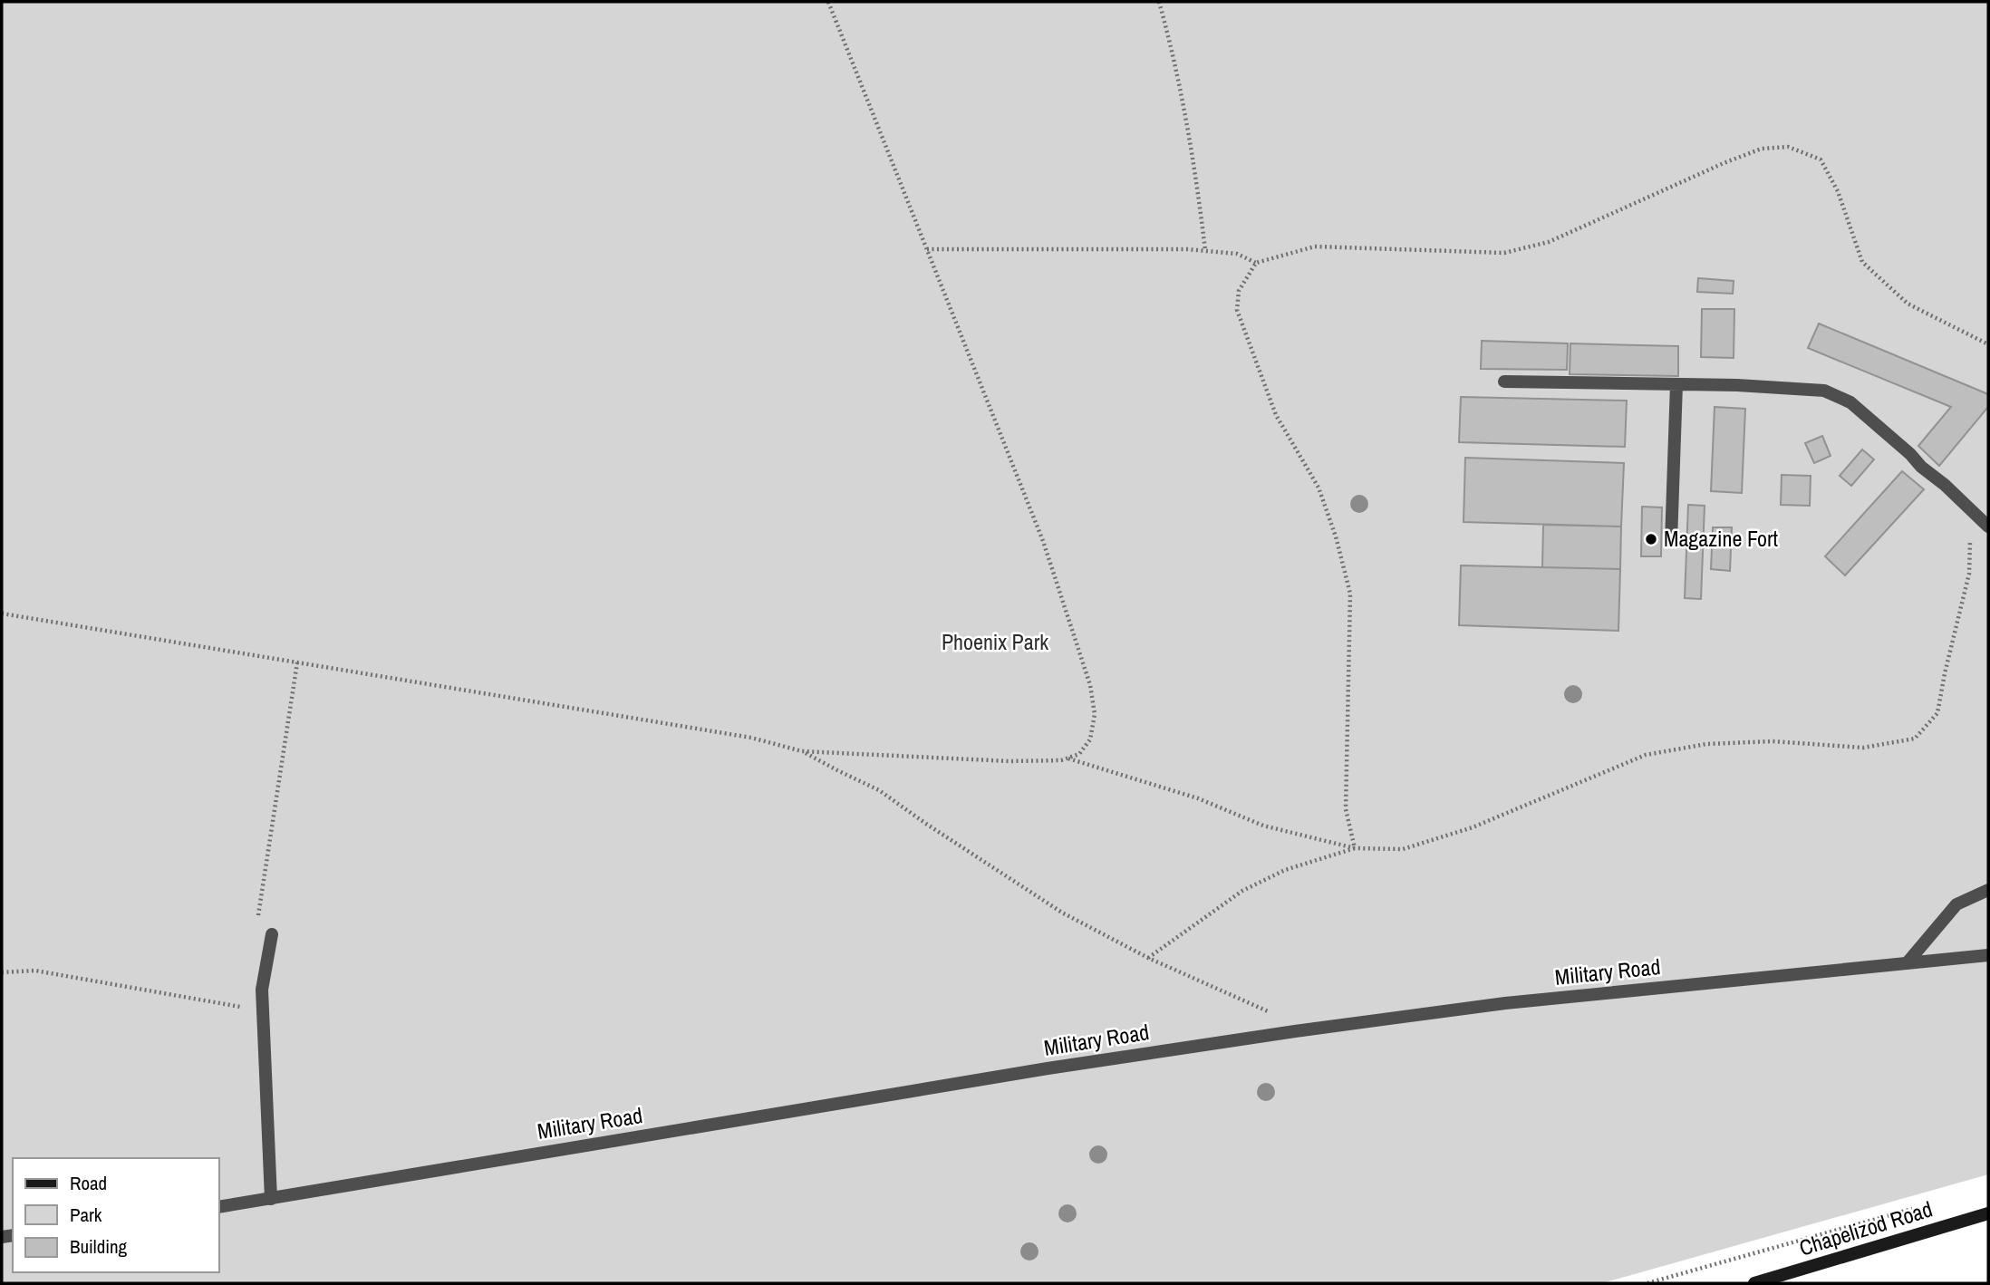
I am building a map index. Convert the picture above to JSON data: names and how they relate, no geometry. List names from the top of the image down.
{
  "streets": {
    "main road": ["Chapelizod Road"],
    "street": ["Military Road"]
  },
  "parks": ["Phoenix Park"],
  "places": ["Magazine Fort"],
  "legend": ["Road", "Park", "Building"]
}
